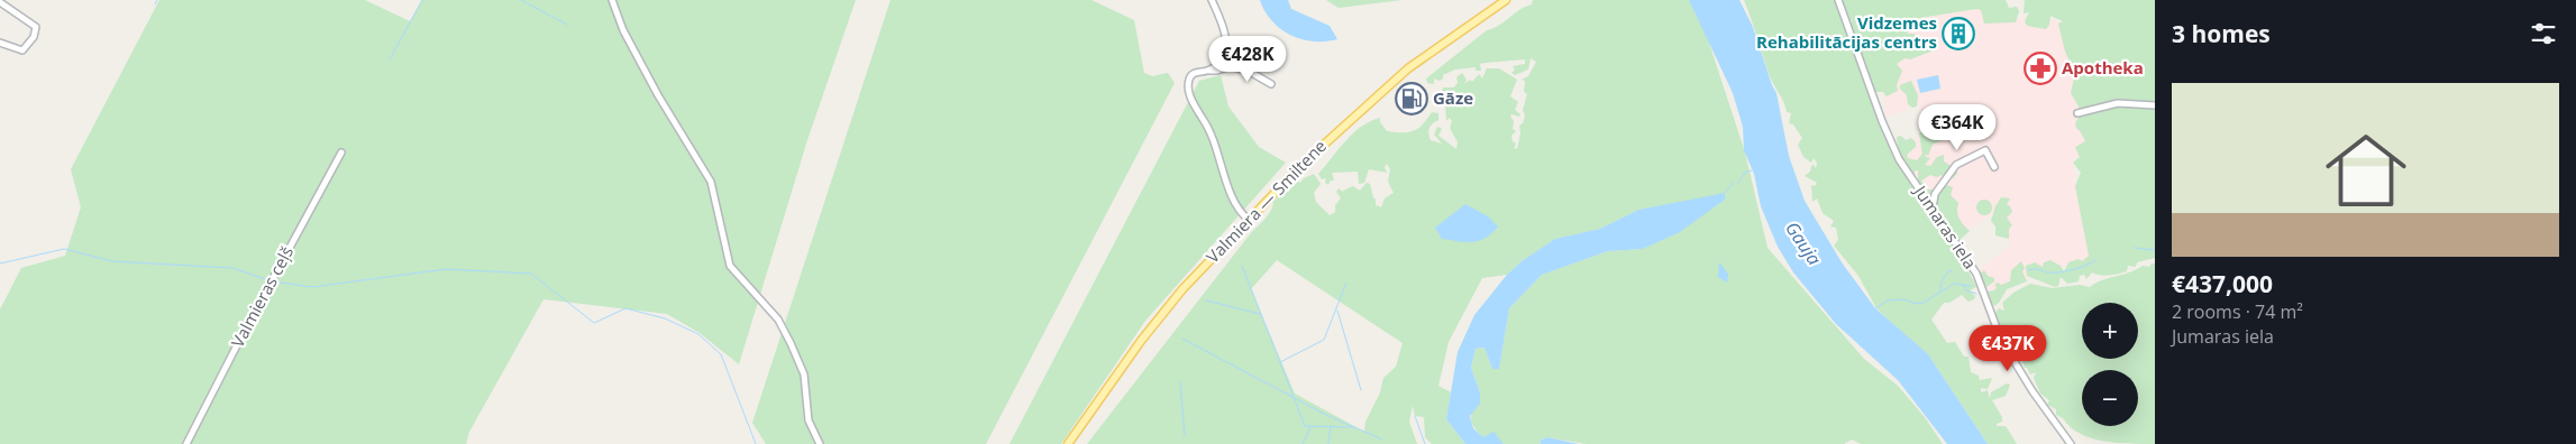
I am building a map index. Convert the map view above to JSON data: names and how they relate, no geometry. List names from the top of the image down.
{
  "streets": {
    "main road": ["Valmiera — Smiltene"],
    "street": ["Jumaras iela", "Valmieras ceļš"]
  },
  "water": ["Gauja"],
  "places": {
    "building": ["Vidzemes Rehabilitācijas centrs"],
    "pharmacy": ["Apotheka"],
    "fuel station": ["Gāze"]
  },
  "page": {
    "heading": "3 homes",
    "price": ["€428K", "€364K", "€437K"],
    "list": [
      {
        "name": "€437,000",
        "note": "2 rooms · 74 m² · Jumaras iela"
      }
    ],
    "map_buttons": ["+", "−"]
  }
}
